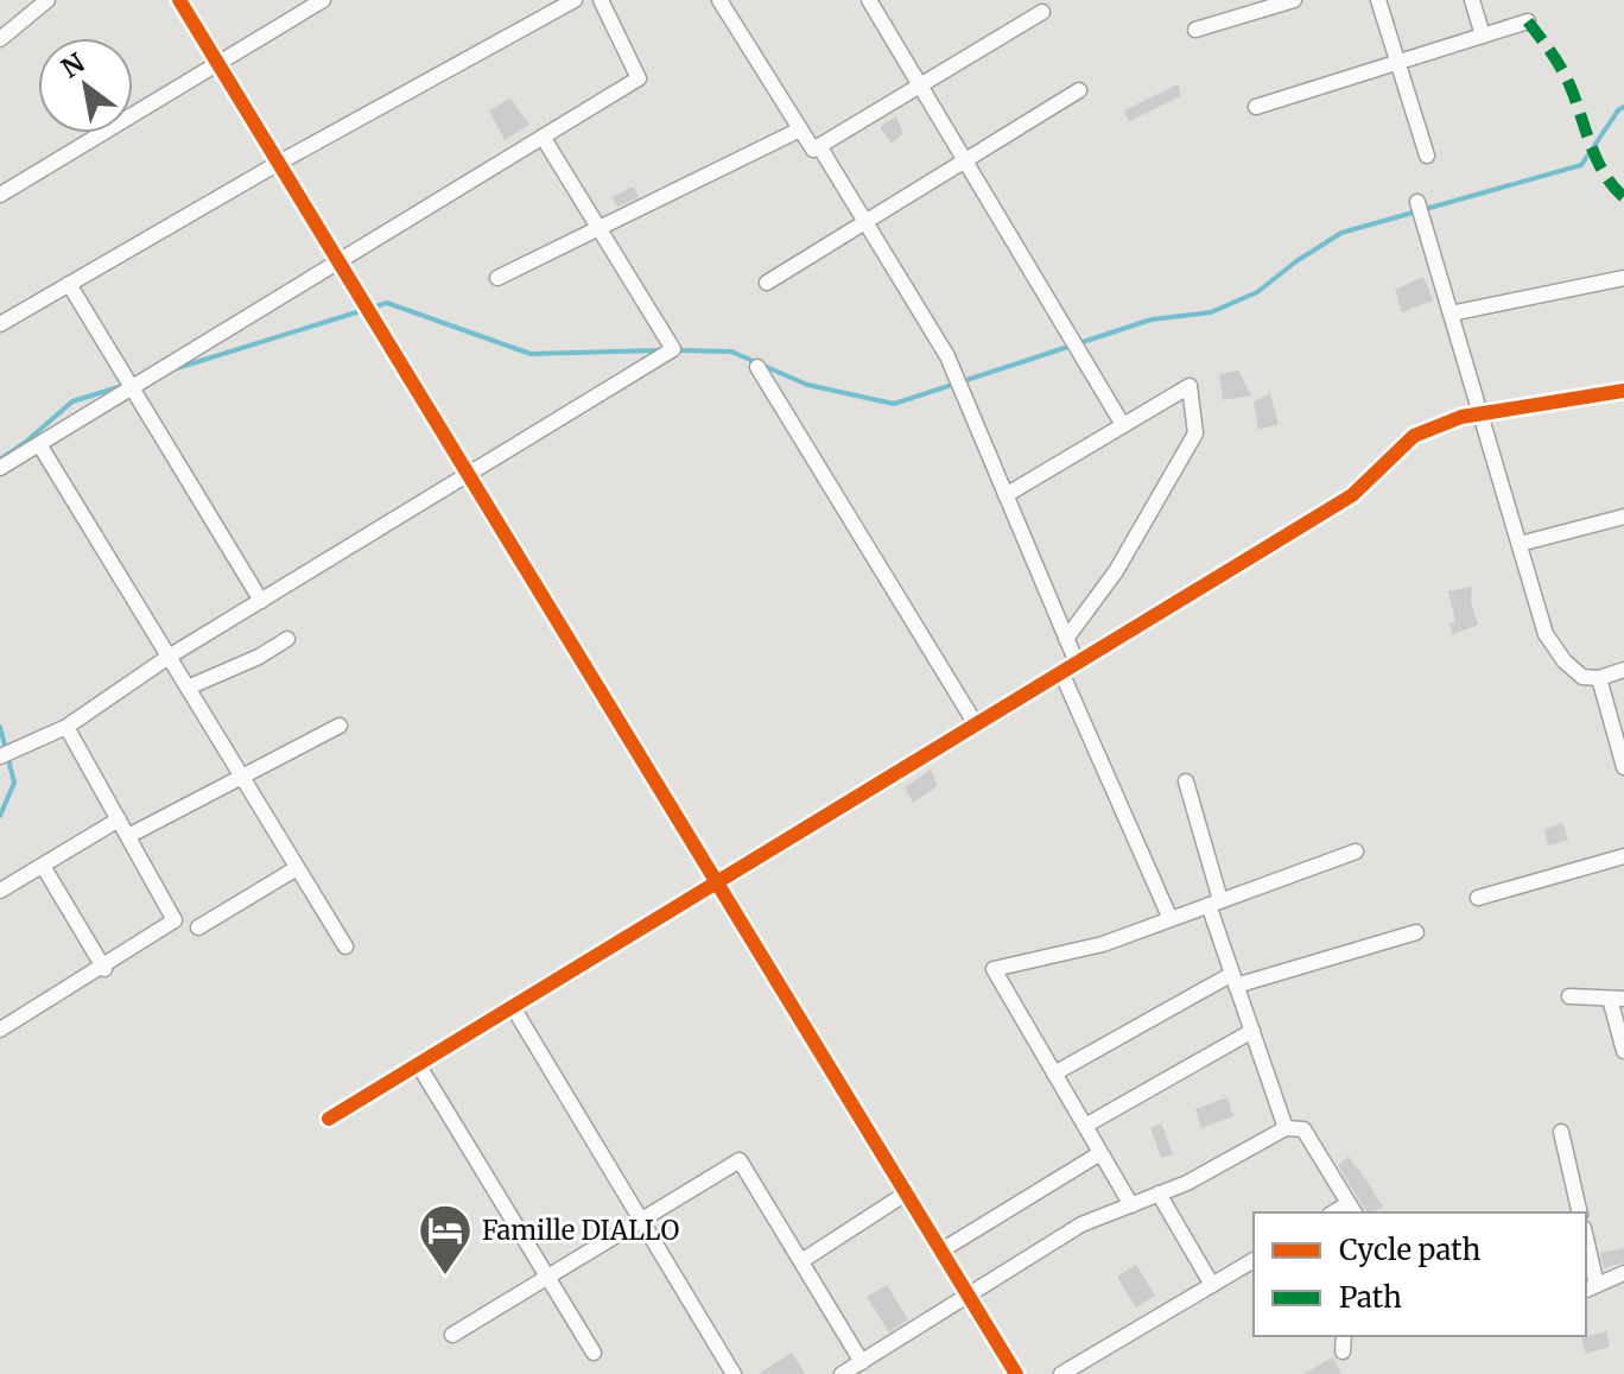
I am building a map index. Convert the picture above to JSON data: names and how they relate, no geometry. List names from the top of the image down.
{
  "places": {
    "hotel": ["Famille DIALLO"]
  },
  "legend": ["Cycle path", "Path"],
  "north": "top left"
}
